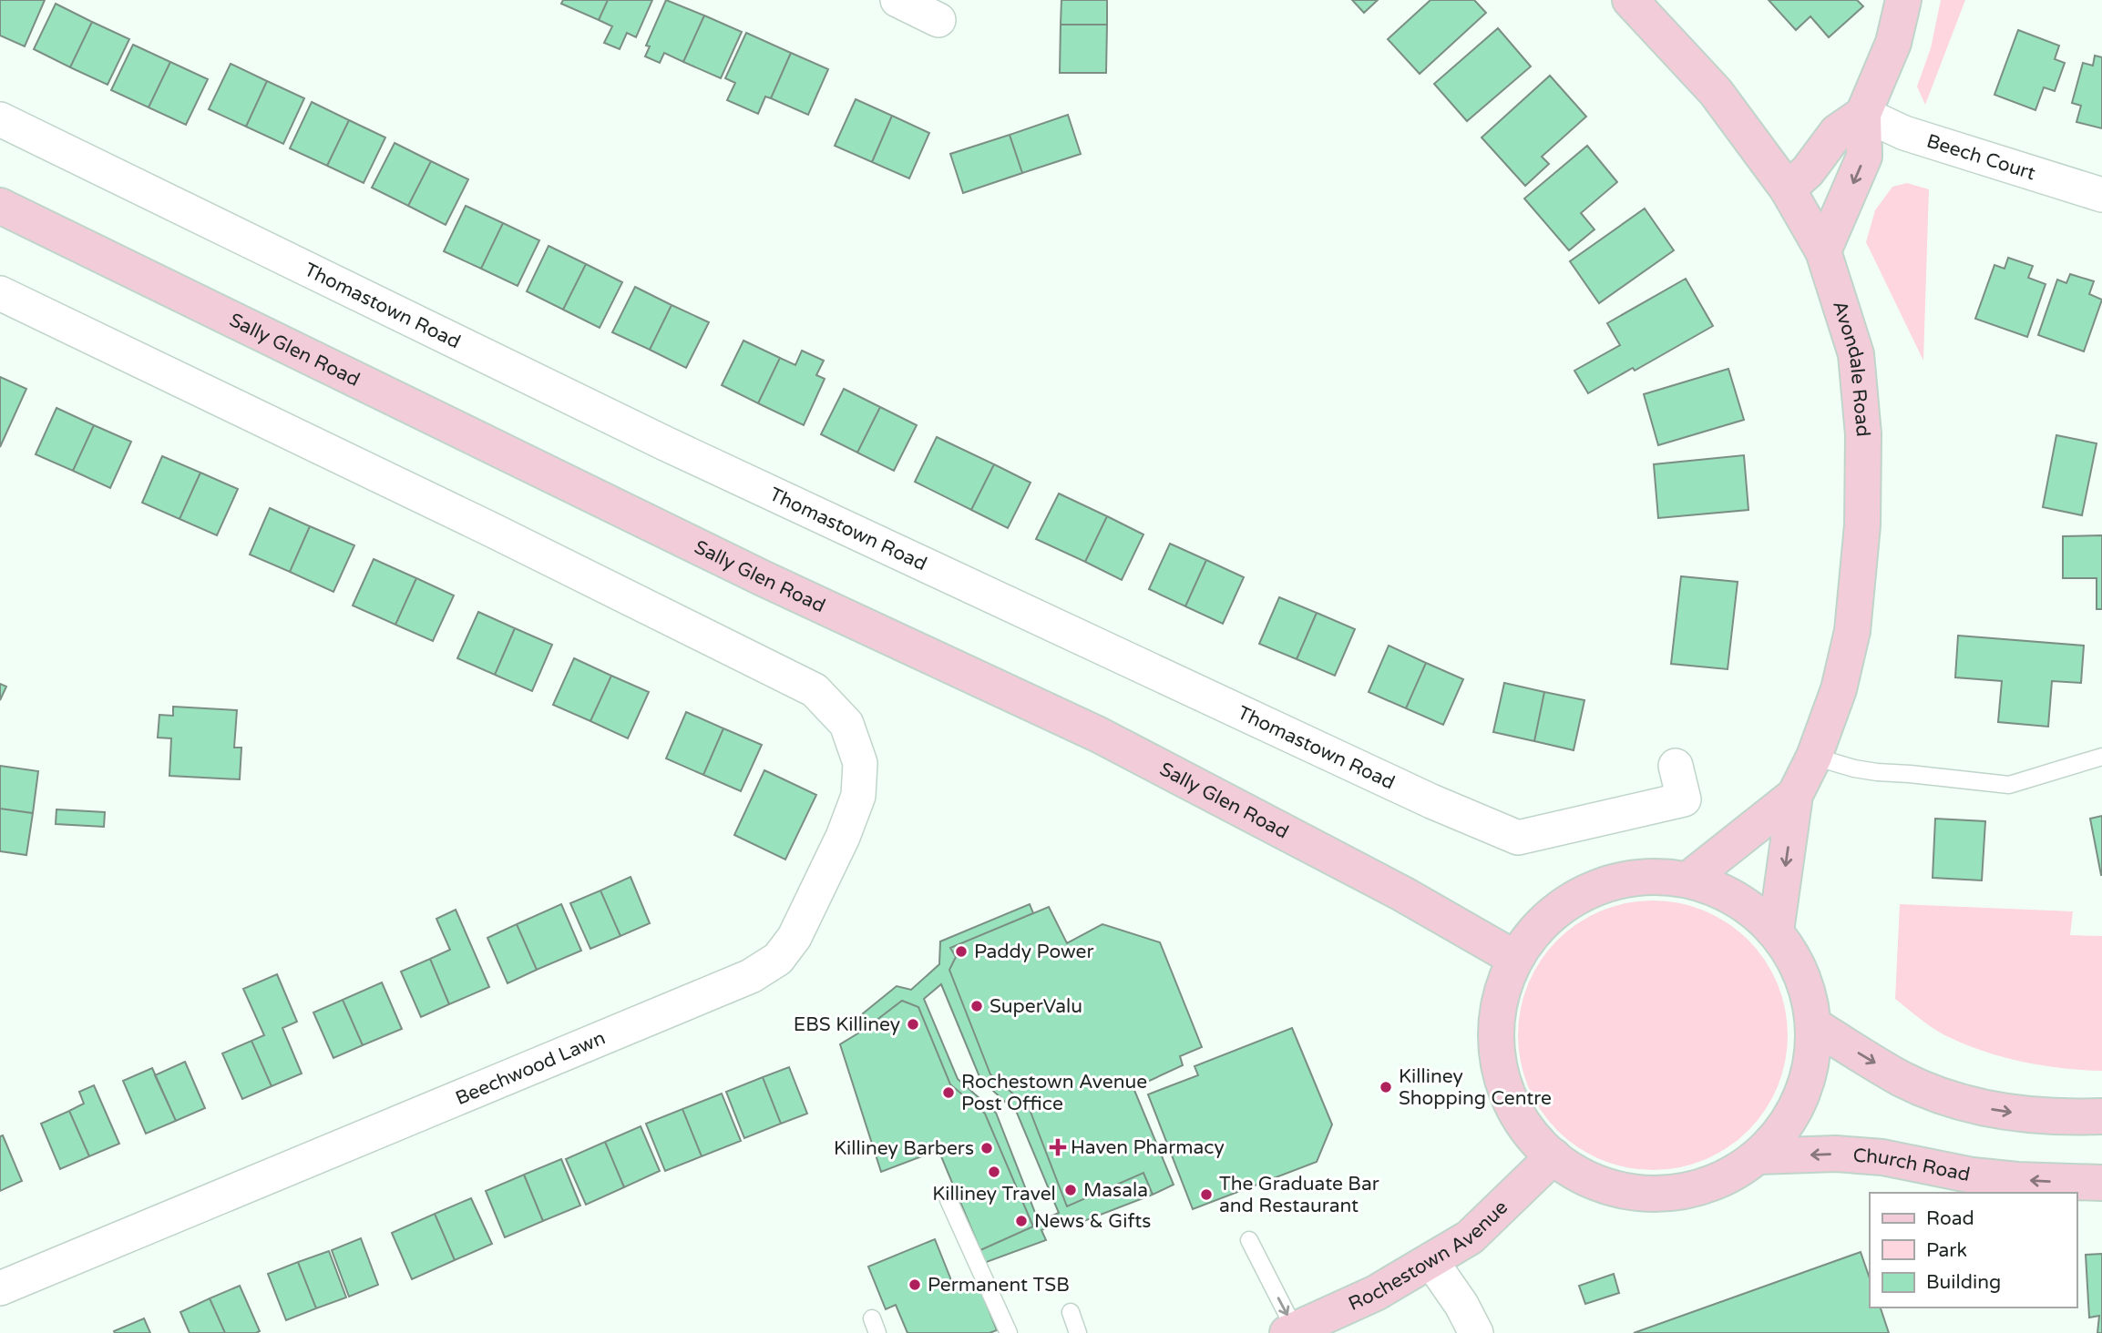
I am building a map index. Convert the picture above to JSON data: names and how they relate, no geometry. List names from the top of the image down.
{
  "streets": {
    "main road": [
      "Sally Glen Road",
      "Avondale Road",
      "Church Road",
      "Rochestown Avenue"
    ],
    "street": ["Beech Court", "Thomastown Road", "Beechwood Lawn"]
  },
  "places": {
    "other": [
      "Paddy Power",
      "SuperValu",
      "EBS Killiney",
      "Killiney Shopping Centre",
      "Rochestown Avenue Post Office",
      "Killiney Barbers",
      "Killiney Travel",
      "Masala",
      "The Graduate Bar and Restaurant",
      "News & Gifts",
      "Permanent TSB"
    ],
    "health": ["Haven Pharmacy"]
  },
  "legend": ["Road", "Park", "Building"]
}
